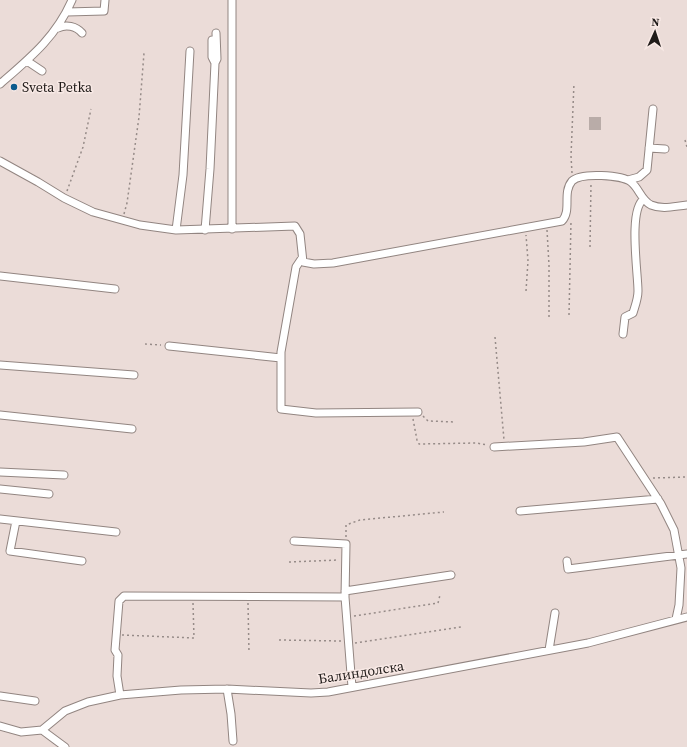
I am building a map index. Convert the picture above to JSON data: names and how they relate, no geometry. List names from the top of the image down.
{
  "streets": {
    "street": ["Балиндолска"]
  },
  "places": ["Sveta Petka"],
  "north": "top"
}
